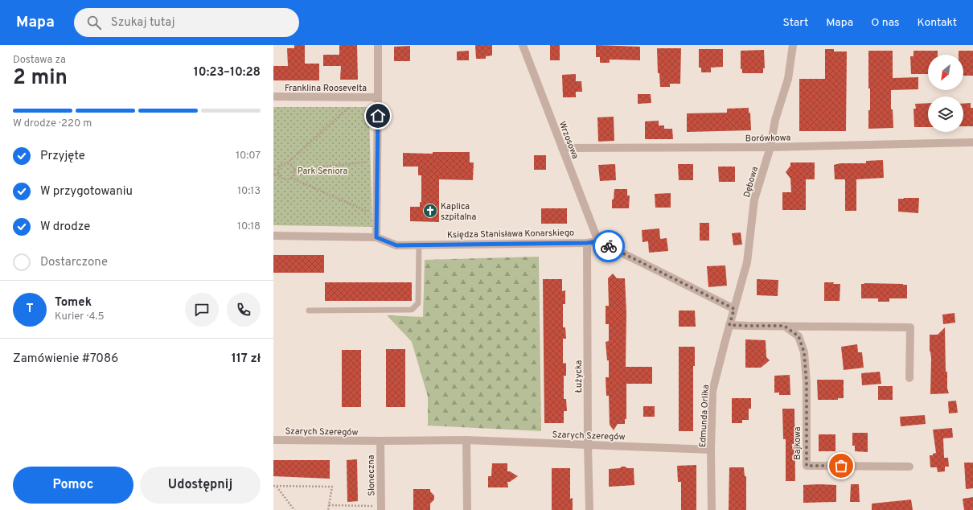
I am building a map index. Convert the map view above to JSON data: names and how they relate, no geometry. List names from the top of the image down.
{
  "streets": {
    "street": [
      "Franklina Roosevelta",
      "Borówkowa",
      "Wrzosowa",
      "Dębowa",
      "Księdza Stanisława Konarskiego",
      "Łużycka",
      "Edmunda Orlika",
      "Szarych Szeregów",
      "Bajkowa",
      "Słoneczna"
    ]
  },
  "crossings": [
    ["Borówkowa", "Wrzosowa"],
    ["Borówkowa", "Dębowa"],
    ["Wrzosowa", "Księdza Stanisława Konarskiego"],
    ["Dębowa", "Edmunda Orlika"],
    ["Księdza Stanisława Konarskiego", "Łużycka"],
    ["Łużycka", "Szarych Szeregów"],
    ["Edmunda Orlika", "Szarych Szeregów"],
    ["Szarych Szeregów", "Słoneczna"]
  ],
  "parks": ["Park Seniora"],
  "places": {
    "church": ["Kaplica szpitalna"]
  },
  "north": "bottom left",
  "page": {
    "header": "Mapa",
    "search": "Szukaj tutaj",
    "nav": [
      "Start",
      "Mapa",
      "O nas",
      "Kontakt"
    ],
    "heading": ["2 min", "Dostawa za", "10:23–10:28"],
    "panel": [
      "Tomek",
      "Kurier · 4.5",
      "Zamówienie #7086",
      "117 zł"
    ],
    "bar": "W drodze · 220 m",
    "list": [
      ["Przyjęte", "10:07"],
      ["W przygotowaniu", "10:13"],
      ["W drodze", "10:18"],
      "Dostarczone"
    ],
    "round": "T",
    "buttons": ["Pomoc", "Udostępnij"]
  }
}
